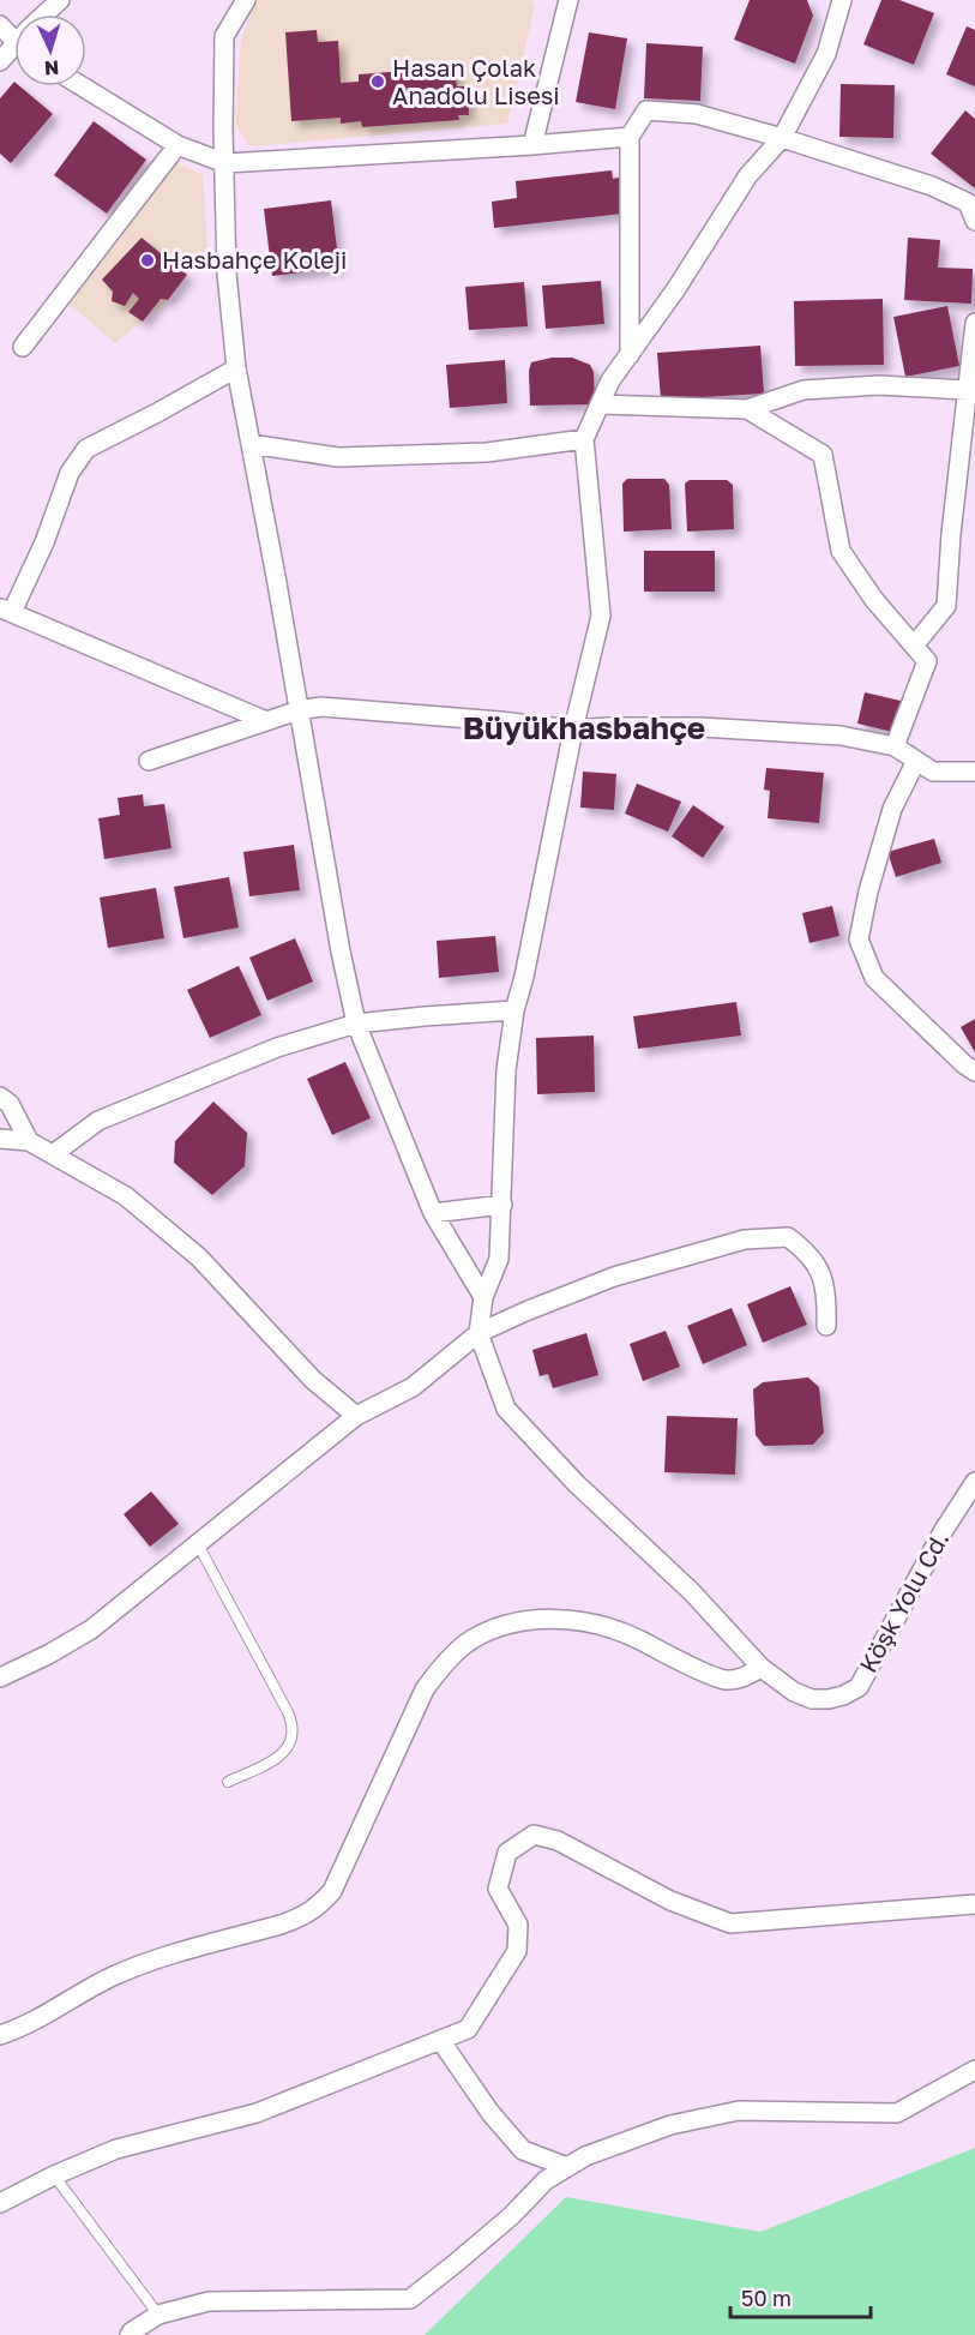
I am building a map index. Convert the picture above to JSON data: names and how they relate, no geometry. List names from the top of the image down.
{
  "streets": {
    "street": ["Köşk Yolu Cd."]
  },
  "districts": ["Büyükhasbahçe"],
  "places": ["Hasan Çolak Anadolu Lisesi", "Hasbahçe Koleji"],
  "scale_bar": "50 m",
  "north": "bottom"
}
